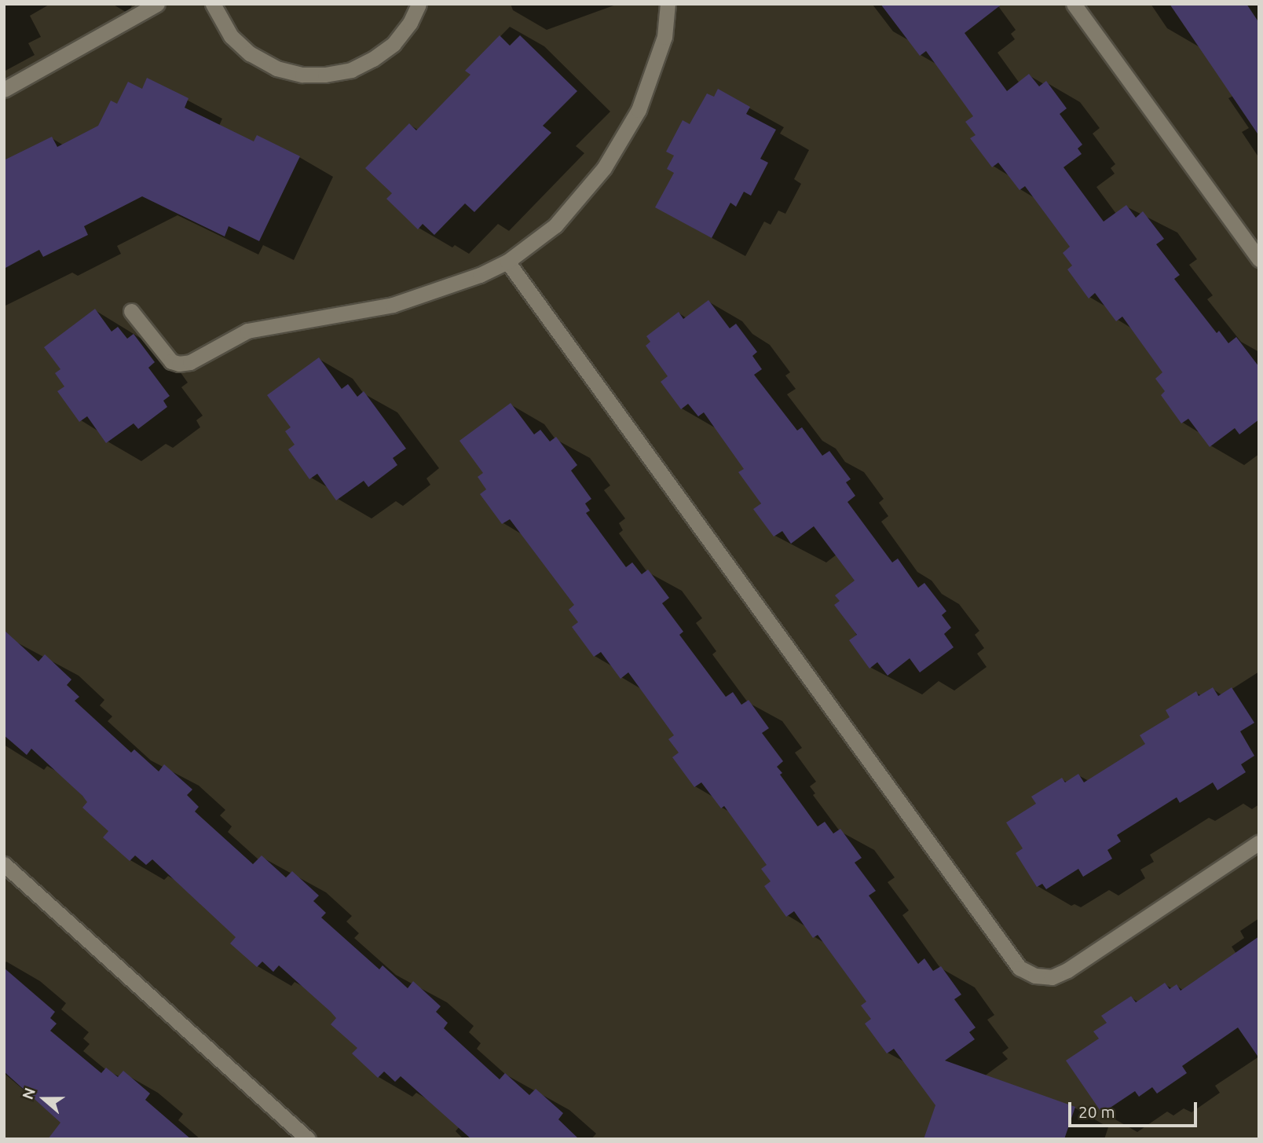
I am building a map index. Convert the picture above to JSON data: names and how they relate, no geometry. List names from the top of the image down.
{
  "scale_bar": "20 m",
  "north": "left"
}
